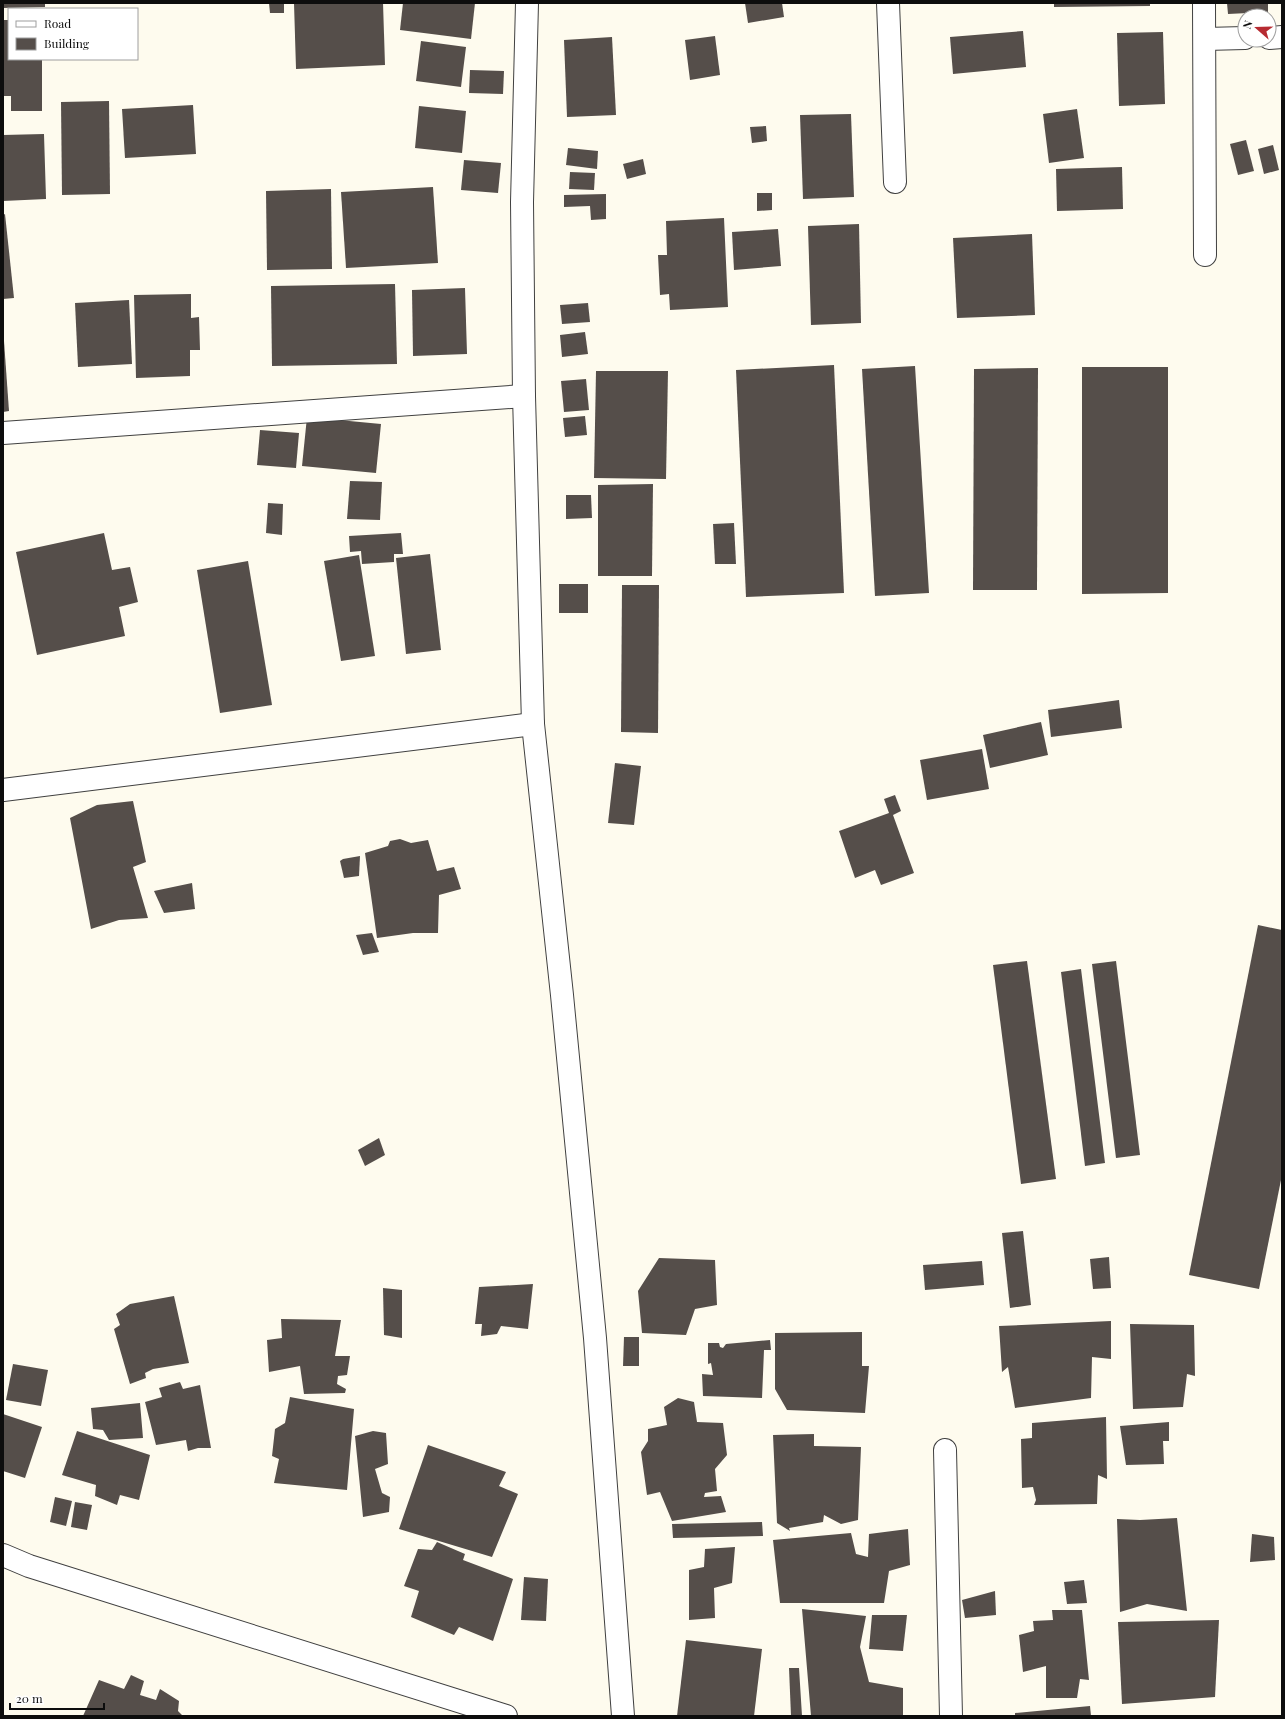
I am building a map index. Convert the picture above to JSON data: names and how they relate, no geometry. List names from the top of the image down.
{
  "legend": ["Road", "Building"],
  "scale_bar": "20 m",
  "north": "left"
}
